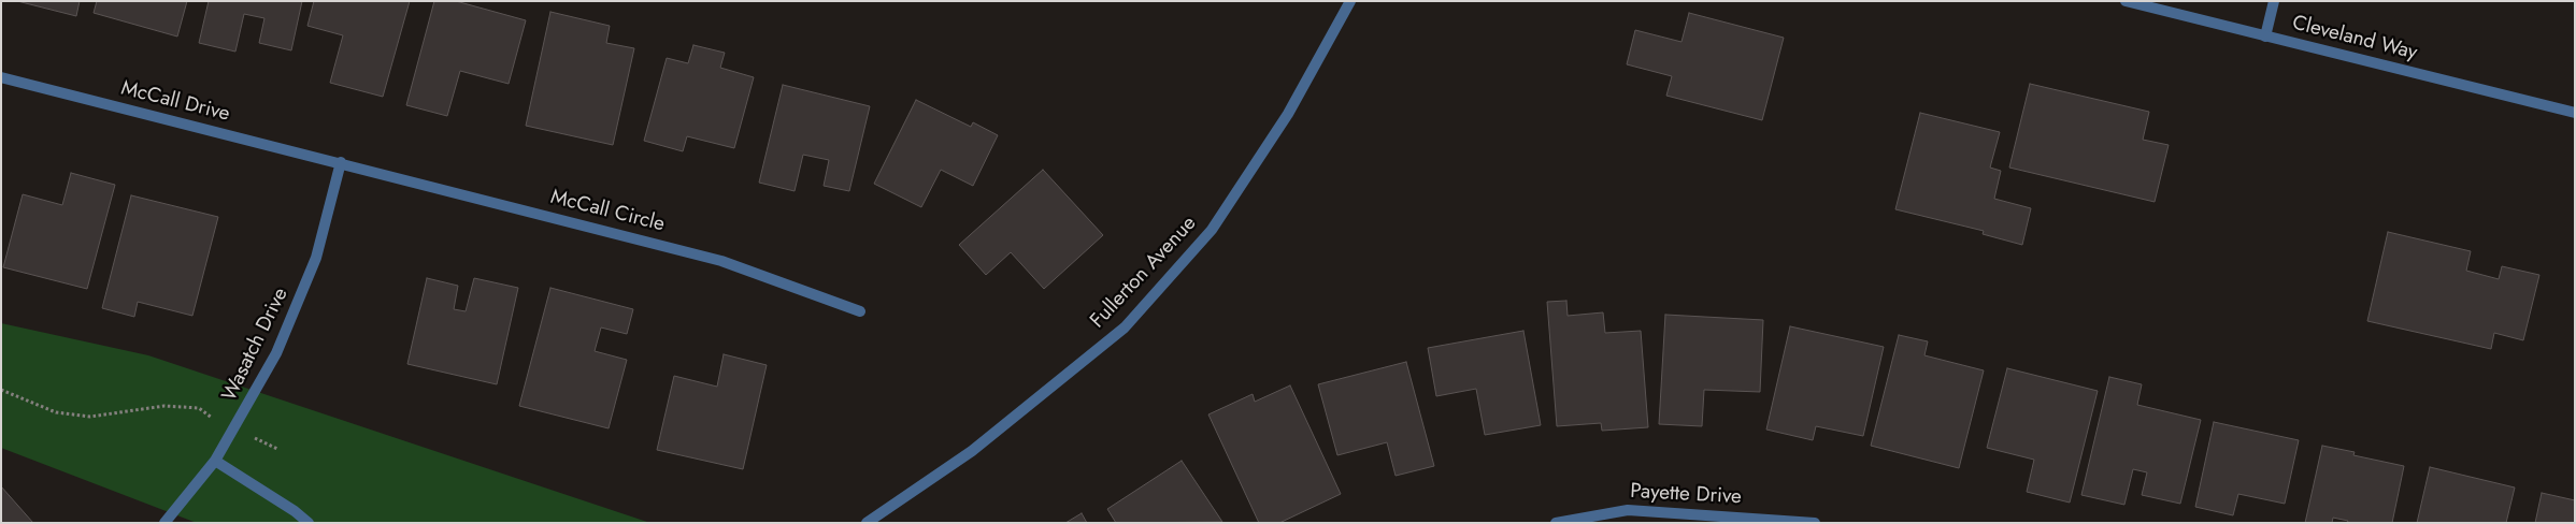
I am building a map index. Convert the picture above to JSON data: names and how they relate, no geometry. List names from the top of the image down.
{
  "streets": {
    "street": [
      "Cleveland Way",
      "McCall Drive",
      "McCall Circle",
      "Fullerton Avenue",
      "Wasatch Drive",
      "Payette Drive"
    ]
  },
  "crossings": [
    ["McCall Drive", "McCall Circle"],
    ["McCall Drive", "Wasatch Drive"],
    ["McCall Circle", "Wasatch Drive"]
  ]
}
